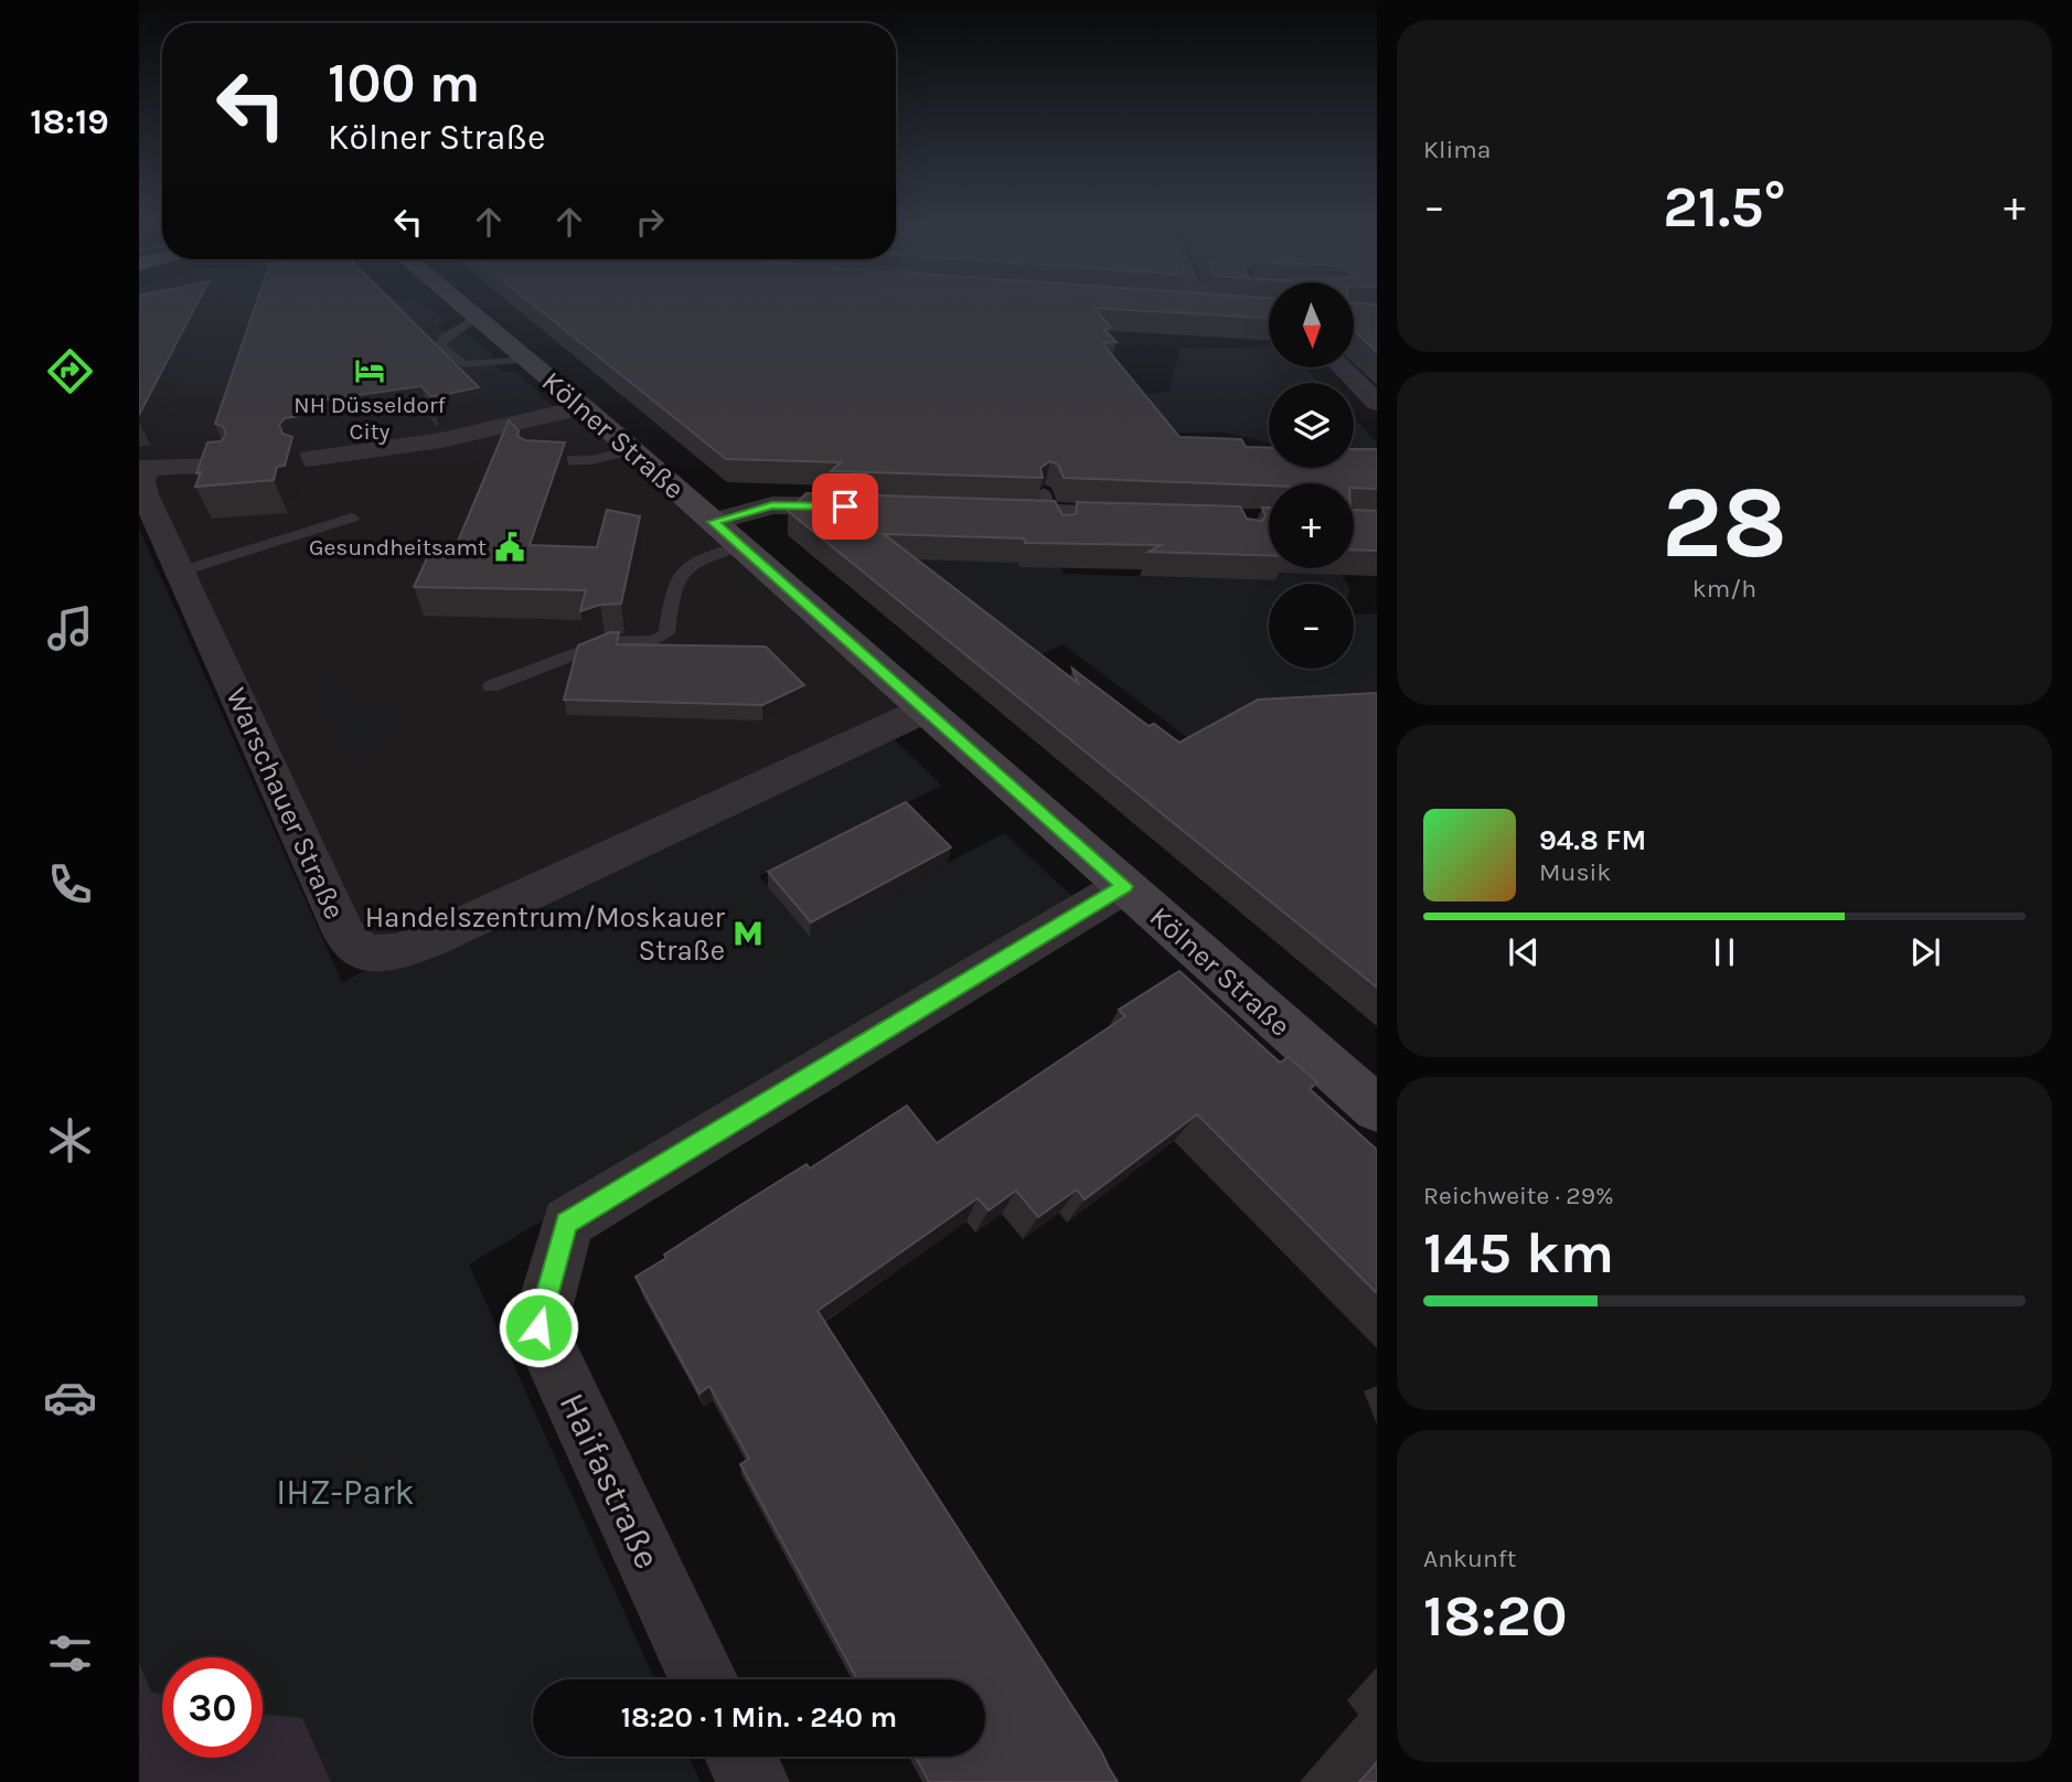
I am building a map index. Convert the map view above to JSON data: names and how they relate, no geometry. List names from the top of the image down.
{
  "streets": {
    "main road": ["Kölner Straße"],
    "street": ["Warschauer Straße", "Haifastraße"]
  },
  "crossings": [
    ["Kölner Straße", "Warschauer Straße"],
    ["Kölner Straße", "Haifastraße"]
  ],
  "parks": ["IHZ-Park"],
  "places": {
    "hotel": ["NH Düsseldorf City"],
    "public building": ["Gesundheitsamt"],
    "metro station": ["Handelszentrum/Moskauer Straße"]
  },
  "north": "bottom",
  "page": {
    "tabs": "18:19",
    "tile": [
      "Klima",
      ["28", "km/h"],
      ["Reichweite · 29%", "145 km"],
      ["Ankunft", "18:20"]
    ],
    "turn": ["100 m", "Kölner Straße"],
    "heat": ["−", "21.5°", "+"],
    "map_buttons": ["+", "−"],
    "song": ["94.8 FM", "Musik"],
    "limit": "30",
    "trip": "18:20 · 1 Min. · 240 m"
  }
}
